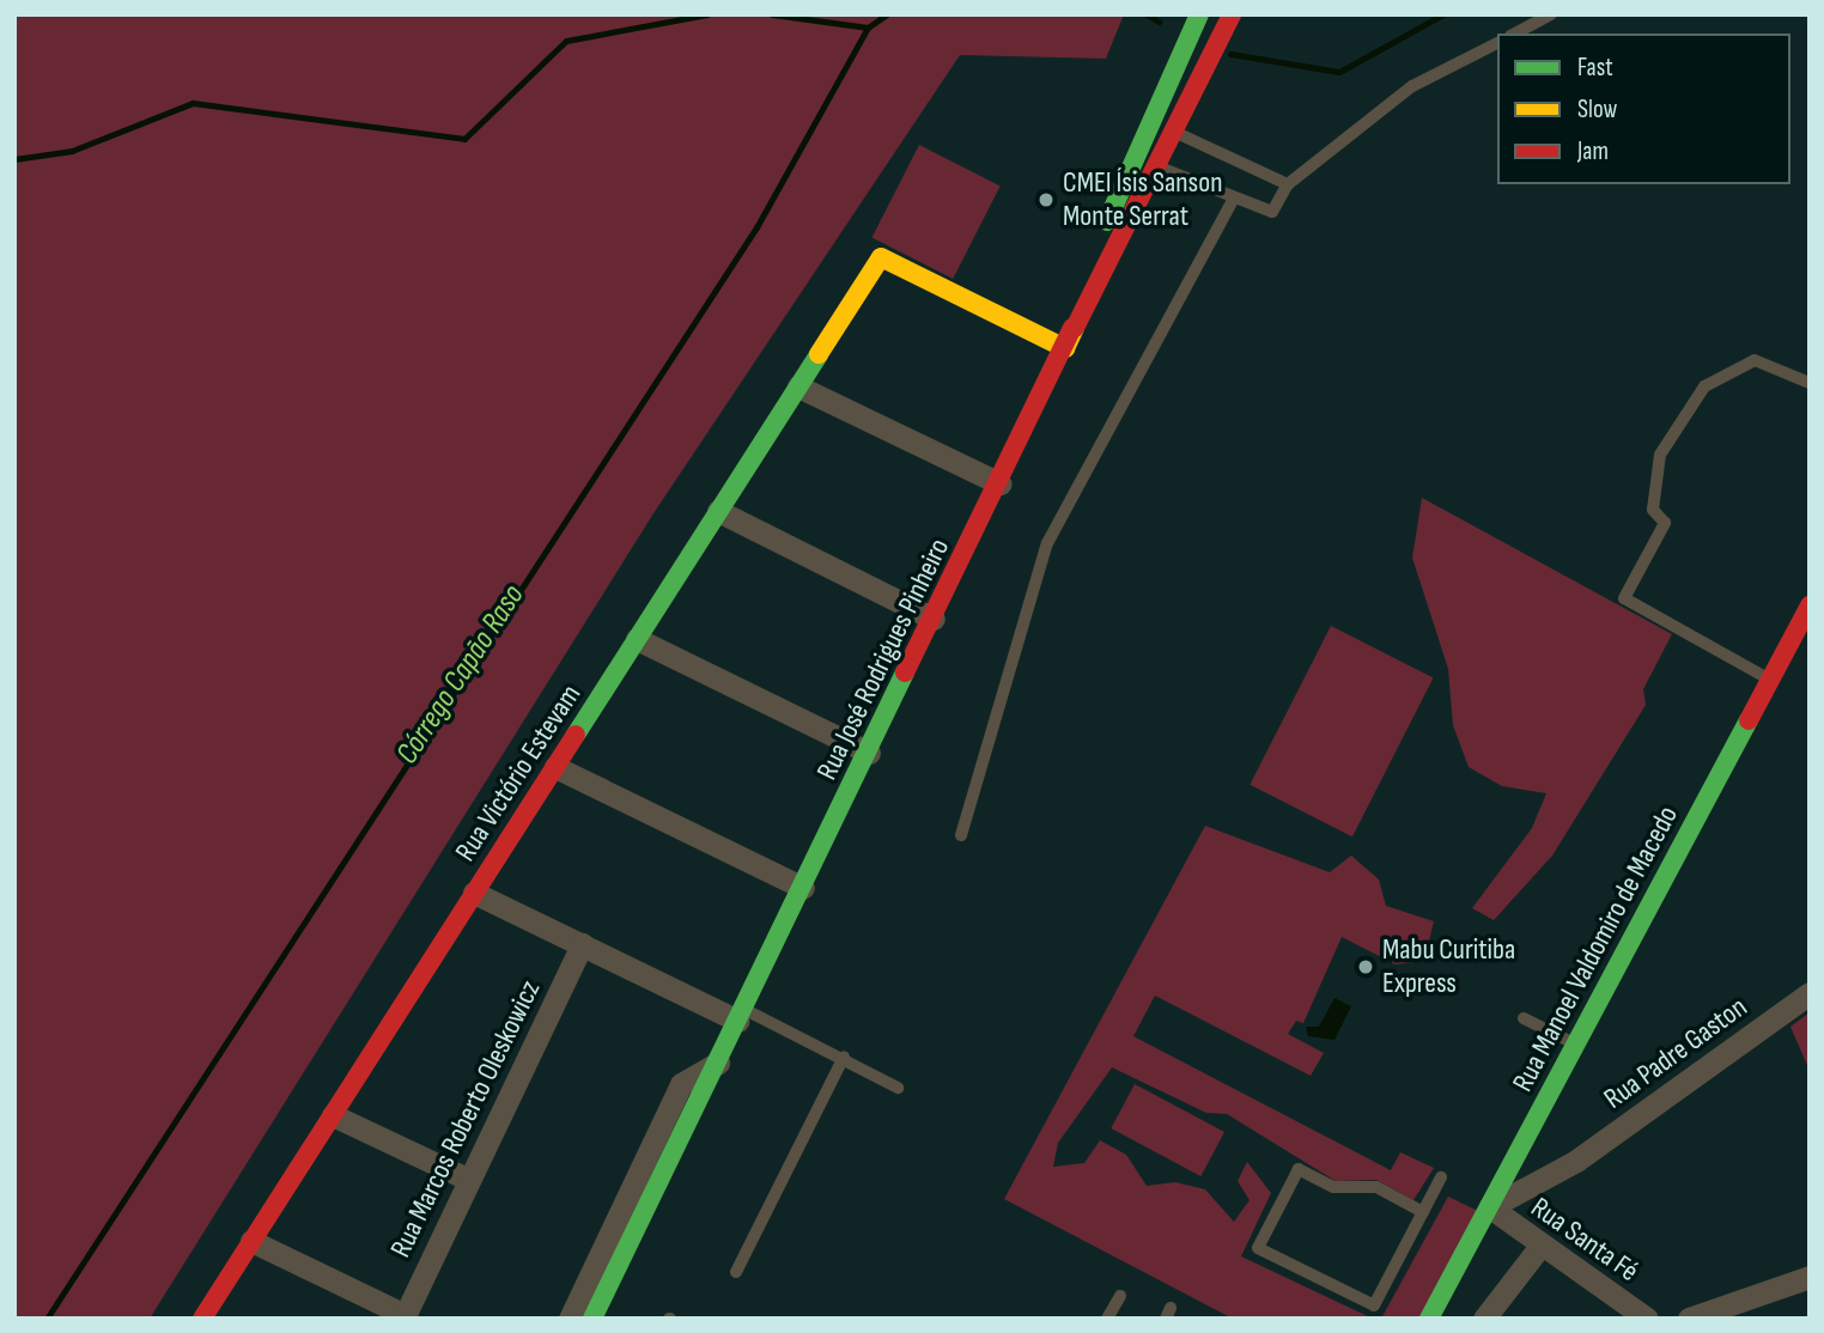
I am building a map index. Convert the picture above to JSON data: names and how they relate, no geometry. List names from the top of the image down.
{
  "streets": {
    "main road": ["Rua José Rodrigues Pinheiro", "Rua Victório Estevam", "Rua Manoel Valdomiro de Macedo"],
    "street": ["Rua Padre Gaston", "Rua Marcos Roberto Oleskowicz", "Rua Santa Fé"]
  },
  "crossings": [
    ["Rua José Rodrigues Pinheiro", "Rua Victório Estevam"],
    ["Rua Manoel Valdomiro de Macedo", "Rua Padre Gaston"],
    ["Rua Manoel Valdomiro de Macedo", "Rua Santa Fé"],
    ["Rua Padre Gaston", "Rua Santa Fé"]
  ],
  "water": ["Córrego Capão Raso"],
  "places": ["CMEI Ísis Sanson Monte Serrat", "Mabu Curitiba Express"],
  "legend": ["Fast", "Slow", "Jam"]
}
